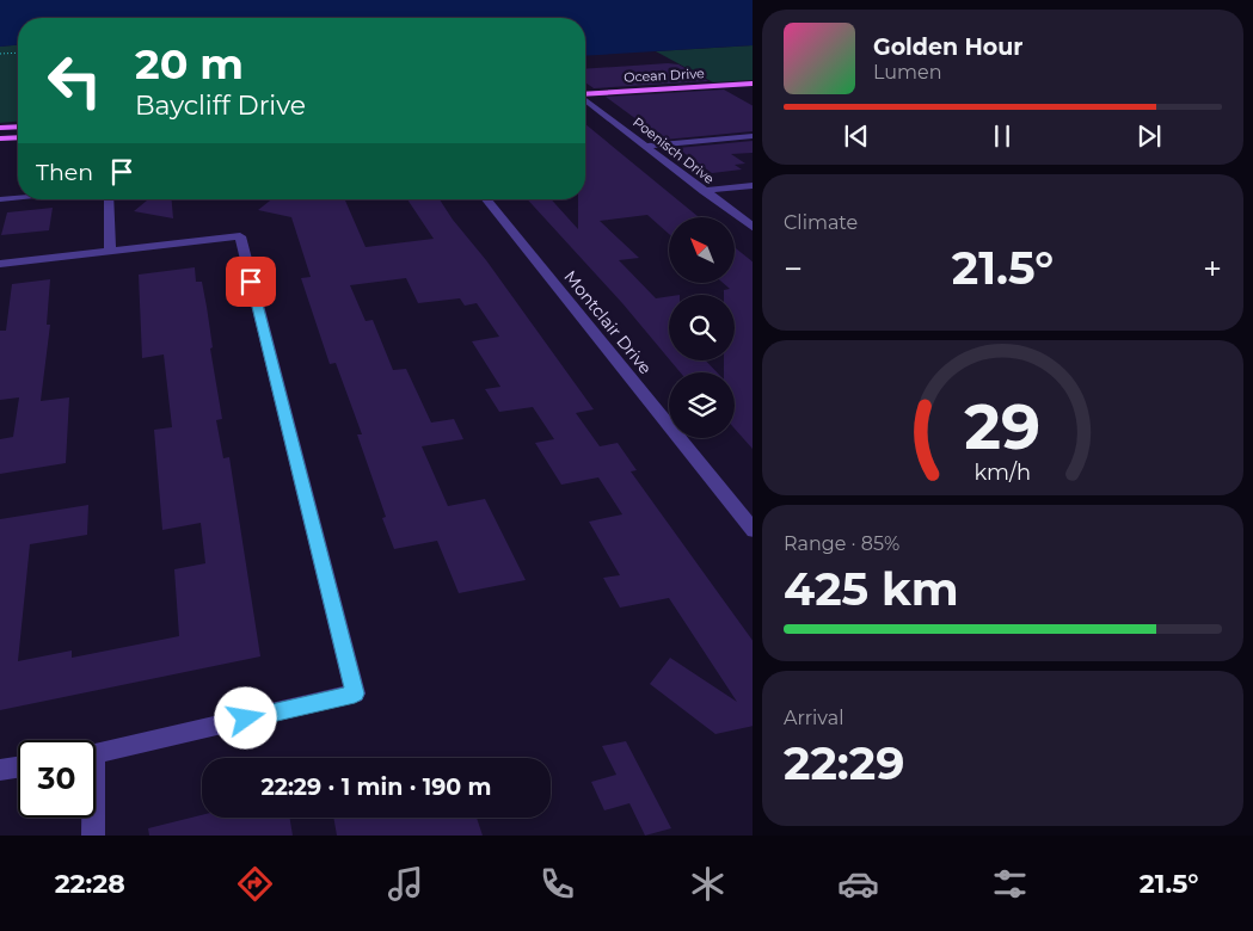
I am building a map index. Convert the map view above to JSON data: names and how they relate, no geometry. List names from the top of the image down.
{
  "streets": {
    "main road": ["Ocean Drive"],
    "street": ["Poenisch Drive", "Montclair Drive"]
  },
  "north": "top left",
  "page": {
    "turn": ["20 m", "Baycliff Drive"],
    "song": ["Golden Hour", "Lumen"],
    "then": "Then",
    "tile": [
      "Climate",
      ["Range · 85%", "425 km"],
      ["Arrival", "22:29"]
    ],
    "heat": ["−", "21.5°", "+"],
    "limit": "30",
    "trip": "22:29 · 1 min · 190 m",
    "tabs": ["22:28", "21.5°"],
    "gauge": ["29", "km/h"]
  }
}
